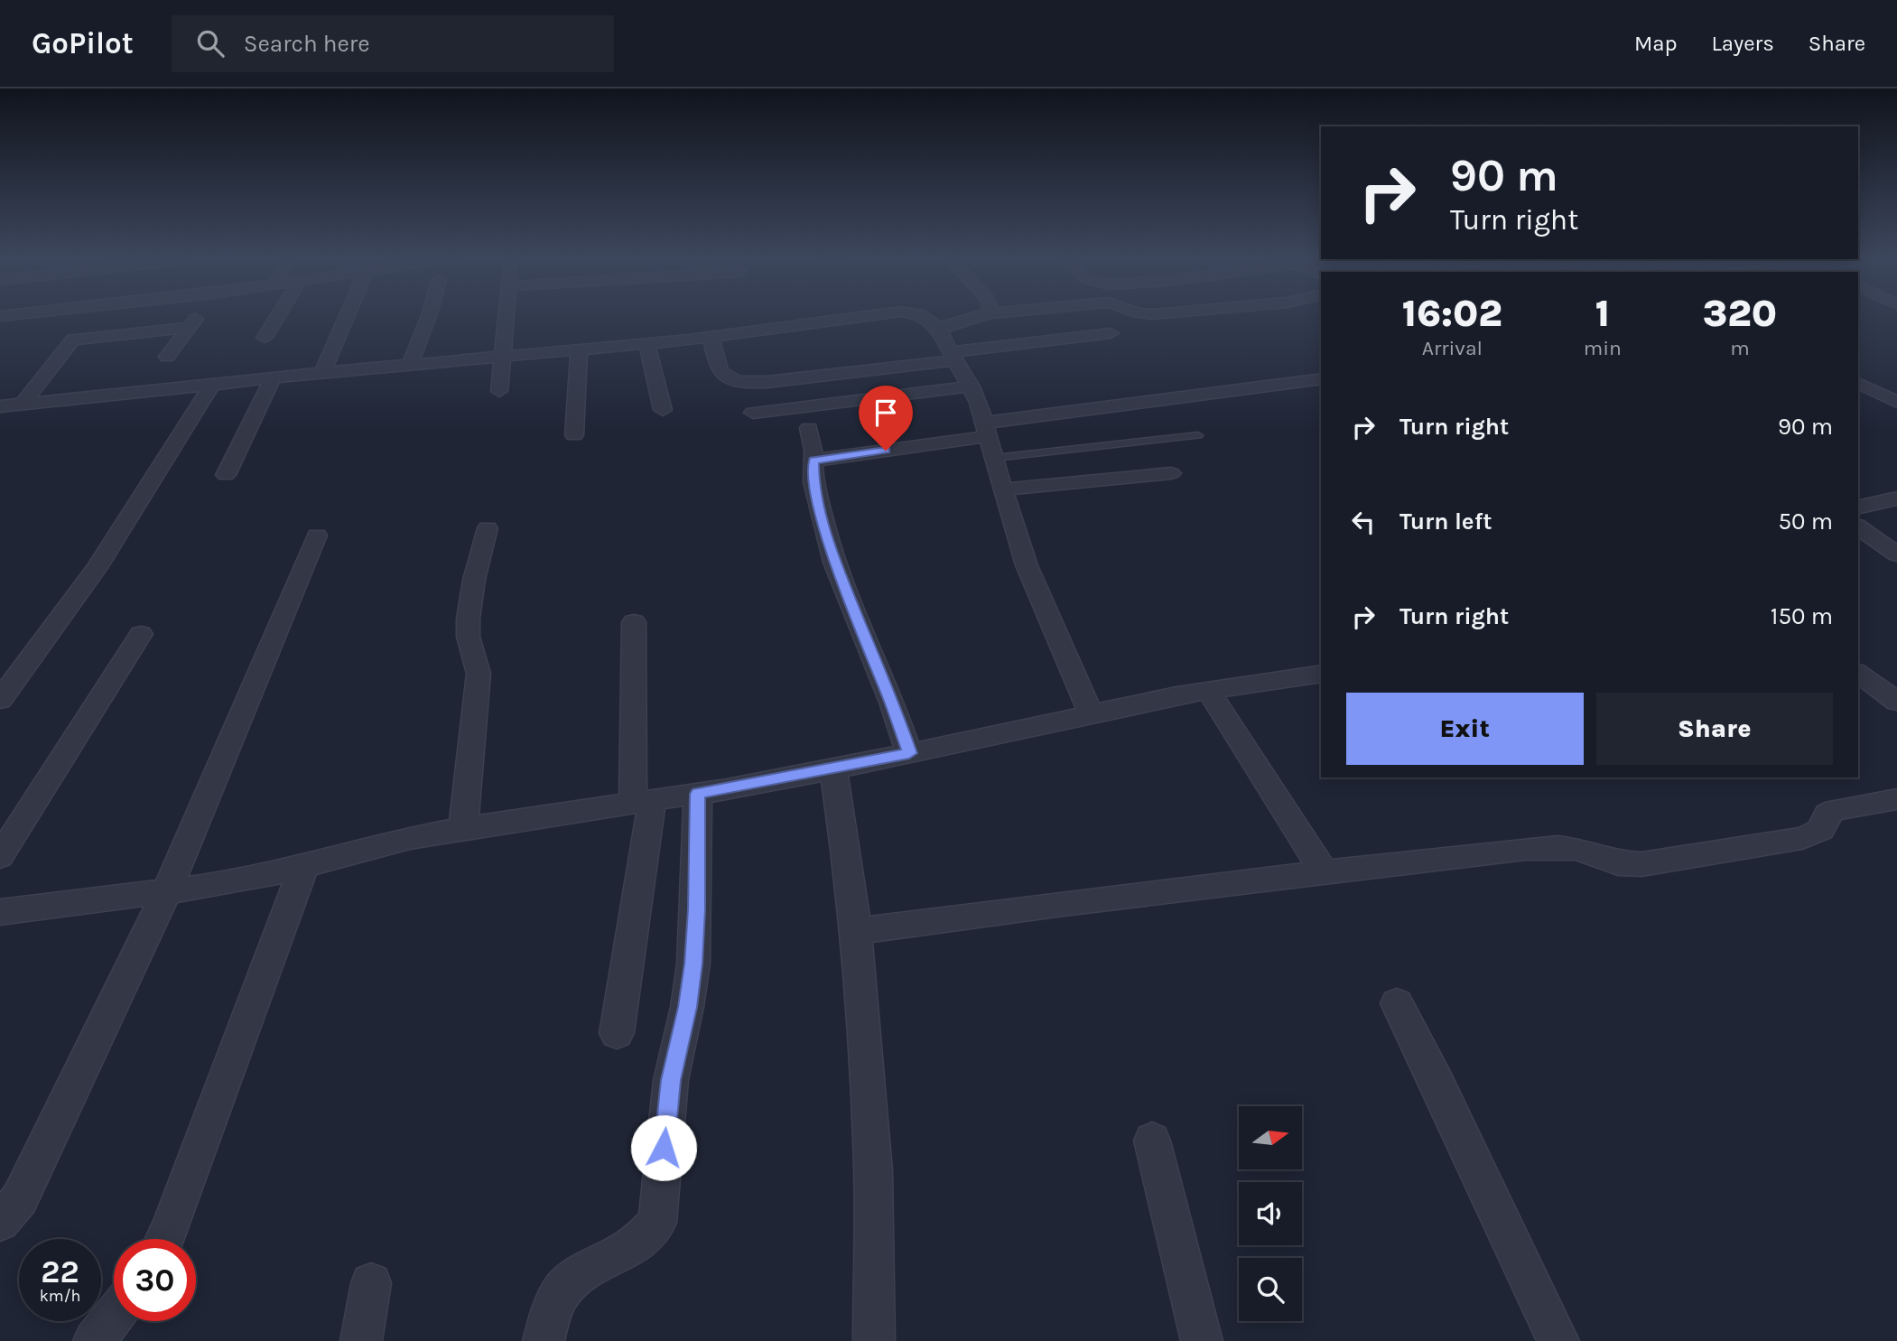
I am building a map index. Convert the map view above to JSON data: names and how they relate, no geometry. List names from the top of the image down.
{
  "north": "right",
  "page": {
    "header": "GoPilot",
    "search": "Search here",
    "nav": ["Map", "Layers", "Share"],
    "turn": ["90 m", "Turn right"],
    "eta": [
      "16:02",
      "Arrival",
      "1",
      "min",
      "320",
      "m"
    ],
    "list": [
      {
        "name": "Turn right",
        "value": "90 m"
      },
      {
        "name": "Turn left",
        "value": "50 m"
      },
      {
        "name": "Turn right",
        "value": "150 m"
      }
    ],
    "buttons": ["Exit", "Share"],
    "speed": "22 km/h",
    "limit": "30"
  }
}
